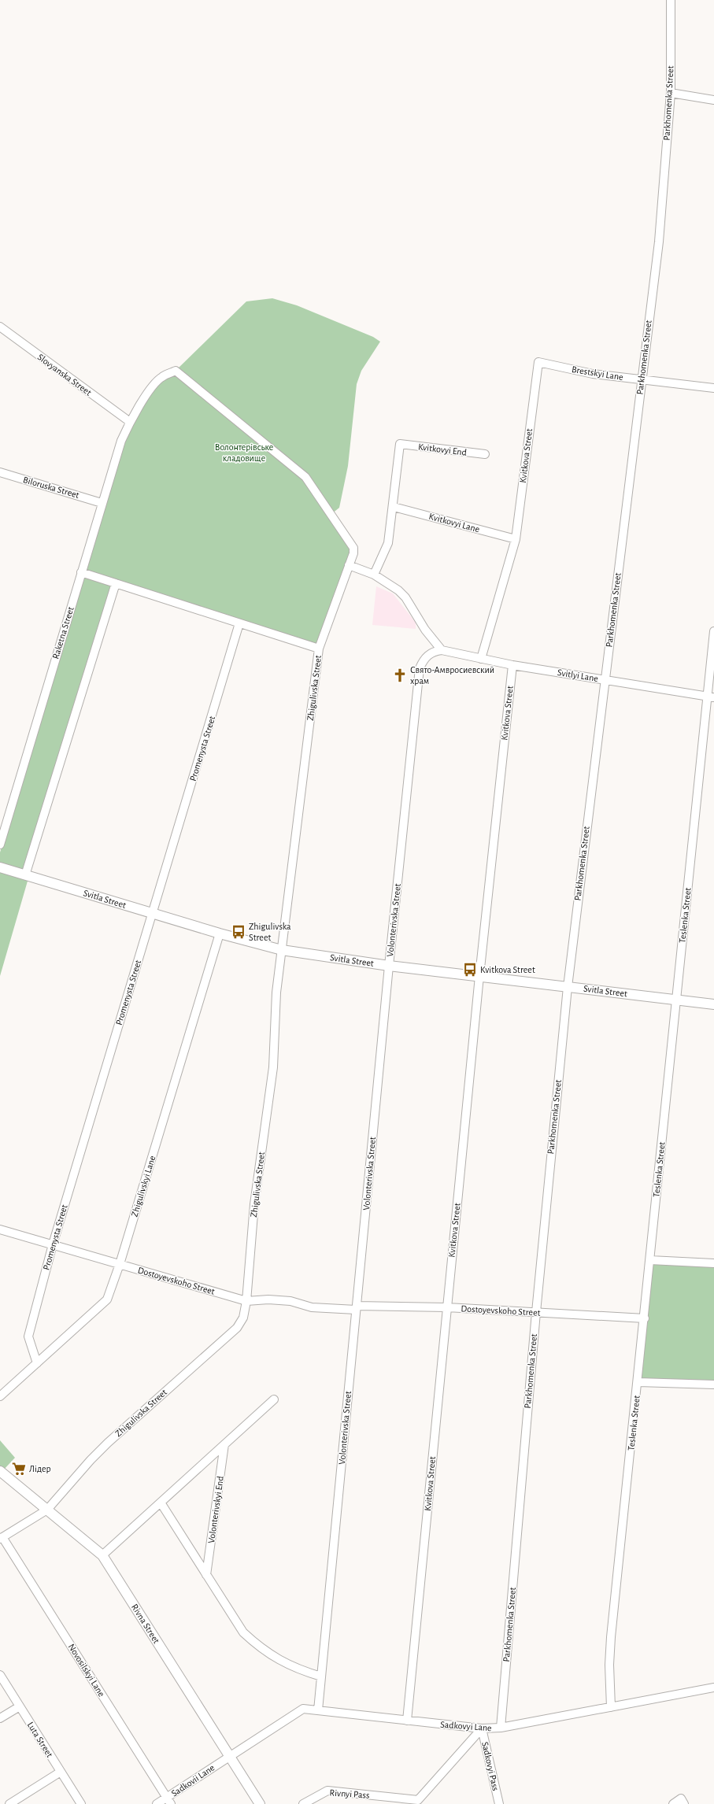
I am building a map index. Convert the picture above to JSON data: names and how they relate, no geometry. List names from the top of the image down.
{
  "streets": {
    "street": [
      "Parkhomenka Street",
      "Brestskyi Lane",
      "Slovyanska Street",
      "Kvitkovyi End",
      "Kvitkova Street",
      "Biloruska Street",
      "Kvitkovyi Lane",
      "Raketna Street",
      "Svitlyi Lane",
      "Zhigulivska Street",
      "Promenysta Street",
      "Svitla Street",
      "Teslenka Street",
      "Volonterivska Street",
      "Zhigulivskyi Lane",
      "Dostoyevskoho Street",
      "Volonterivskyi End",
      "Rivna Street",
      "Novosilskyi Lane",
      "Sadkovyi Lane",
      "Luta Street",
      "Sadkovyi Pass",
      "Sadkovii Lane",
      "Rivnyi Pass"
    ]
  },
  "crossings": [
    ["Parkhomenka Street", "Brestskyi Lane"],
    ["Parkhomenka Street", "Svitlyi Lane"],
    ["Parkhomenka Street", "Svitla Street"],
    ["Parkhomenka Street", "Dostoyevskoho Street"],
    ["Parkhomenka Street", "Sadkovyi Lane"],
    ["Brestskyi Lane", "Kvitkova Street"],
    ["Slovyanska Street", "Raketna Street"],
    ["Kvitkovyi End", "Kvitkovyi Lane"],
    ["Kvitkova Street", "Kvitkovyi Lane"],
    ["Kvitkova Street", "Svitlyi Lane"],
    ["Kvitkova Street", "Svitla Street"],
    ["Kvitkova Street", "Dostoyevskoho Street"],
    ["Kvitkova Street", "Sadkovyi Lane"],
    ["Biloruska Street", "Raketna Street"],
    ["Raketna Street", "Zhigulivska Street"],
    ["Svitlyi Lane", "Teslenka Street"],
    ["Svitlyi Lane", "Volonterivska Street"],
    ["Zhigulivska Street", "Svitla Street"],
    ["Zhigulivska Street", "Dostoyevskoho Street"],
    ["Zhigulivska Street", "Rivna Street"],
    ["Zhigulivska Street", "Novosilskyi Lane"],
    ["Promenysta Street", "Svitla Street"],
    ["Promenysta Street", "Zhigulivskyi Lane"],
    ["Promenysta Street", "Dostoyevskoho Street"],
    ["Svitla Street", "Teslenka Street"],
    ["Svitla Street", "Volonterivska Street"],
    ["Svitla Street", "Zhigulivskyi Lane"],
    ["Teslenka Street", "Dostoyevskoho Street"],
    ["Teslenka Street", "Sadkovyi Lane"],
    ["Volonterivska Street", "Dostoyevskoho Street"],
    ["Volonterivska Street", "Sadkovyi Lane"],
    ["Zhigulivskyi Lane", "Dostoyevskoho Street"],
    ["Rivna Street", "Sadkovyi Lane"],
    ["Rivna Street", "Sadkovii Lane"],
    ["Novosilskyi Lane", "Sadkovii Lane"],
    ["Sadkovyi Lane", "Sadkovyi Pass"],
    ["Sadkovyi Lane", "Sadkovii Lane"],
    ["Sadkovyi Lane", "Rivnyi Pass"],
    ["Sadkovyi Pass", "Rivnyi Pass"]
  ],
  "parks": ["Волонтерівське кладовище"],
  "places": {
    "church": ["Свято-Амвросиевский храм"],
    "bus stop": ["Zhigulivska Street", "Kvitkova Street"],
    "supermarket": ["Лідер"]
  }
}
